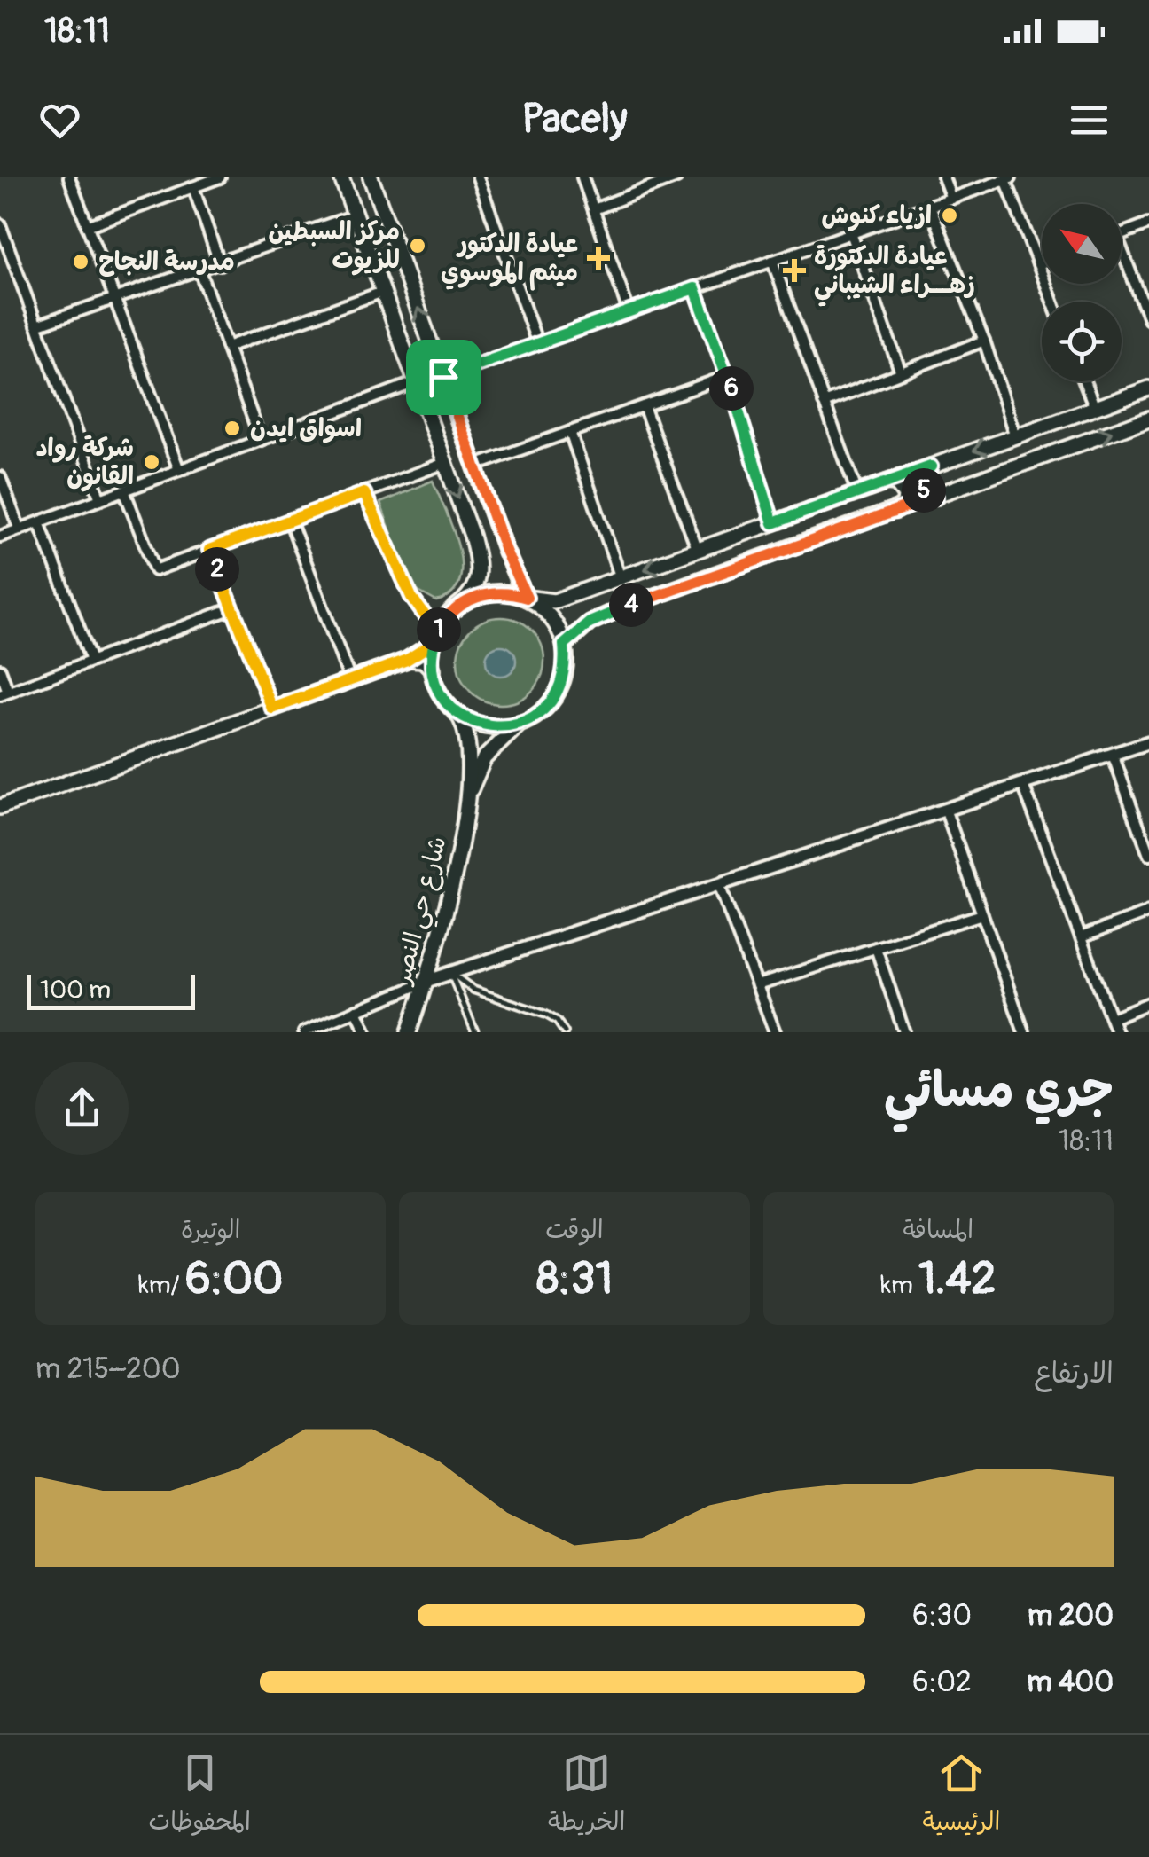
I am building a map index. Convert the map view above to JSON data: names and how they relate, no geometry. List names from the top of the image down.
{
  "streets": {
    "main road": ["شارع حي النصر"]
  },
  "places": {
    "other": [
      "ازياء كنوش",
      "مركز السبطين للزيوت",
      "مدرسة النجاح",
      "اسواق ايدن",
      "شركة رواد القانون"
    ],
    "health": ["عيادة الدكتور ميثم الموسوي", "عيادة الدكتورة زهـــراء الشيباني"]
  },
  "scale_bar": "100 m",
  "north": "top left",
  "page": {
    "status": "18:11",
    "header": "Pacely",
    "pins": [
      "6",
      "5",
      "2",
      "4",
      "1"
    ],
    "scale": "100 m",
    "heading": ["جري مسائي", "18:11"],
    "stats": [
      ["المسافة", "1.42 km"],
      ["الوقت", "8:31"],
      ["الوتيرة", "6:00 /km"]
    ],
    "chart": ["الارتفاع", "200–215 m"],
    "list": [
      {
        "name": "200 m",
        "note": "6:30"
      },
      {
        "name": "400 m",
        "note": "6:02"
      }
    ],
    "tabs": ["الرئيسية", "الخريطة", "المحفوظات"]
  }
}
